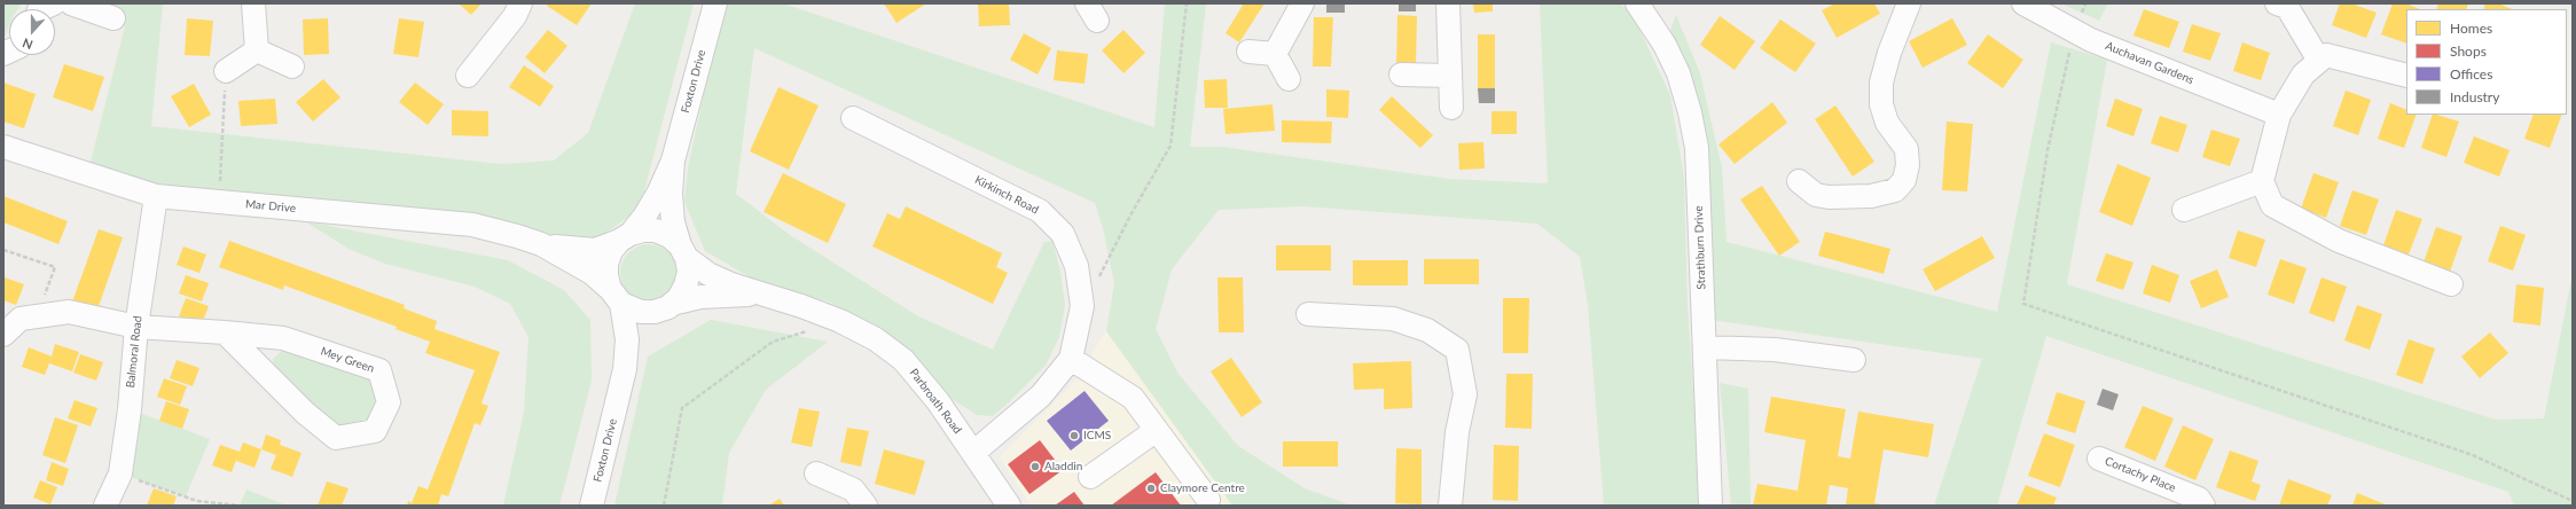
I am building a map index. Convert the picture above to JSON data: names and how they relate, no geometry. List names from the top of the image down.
{
  "streets": {
    "street": [
      "Auchavan Gardens",
      "Foxton Drive",
      "Kirkinch Road",
      "Mar Drive",
      "Strathburn Drive",
      "Balmoral Road",
      "Mey Green",
      "Parbroath Road",
      "Cortachy Place"
    ]
  },
  "crossings": [
    ["Foxton Drive", "Mar Drive"],
    ["Foxton Drive", "Parbroath Road"],
    ["Kirkinch Road", "Parbroath Road"],
    ["Mar Drive", "Balmoral Road"],
    ["Mar Drive", "Parbroath Road"],
    ["Balmoral Road", "Mey Green"]
  ],
  "places": ["ICMS", "Aladdin", "Claymore Centre"],
  "legend": [
    "Homes",
    "Shops",
    "Offices",
    "Industry"
  ],
  "north": "bottom"
}
